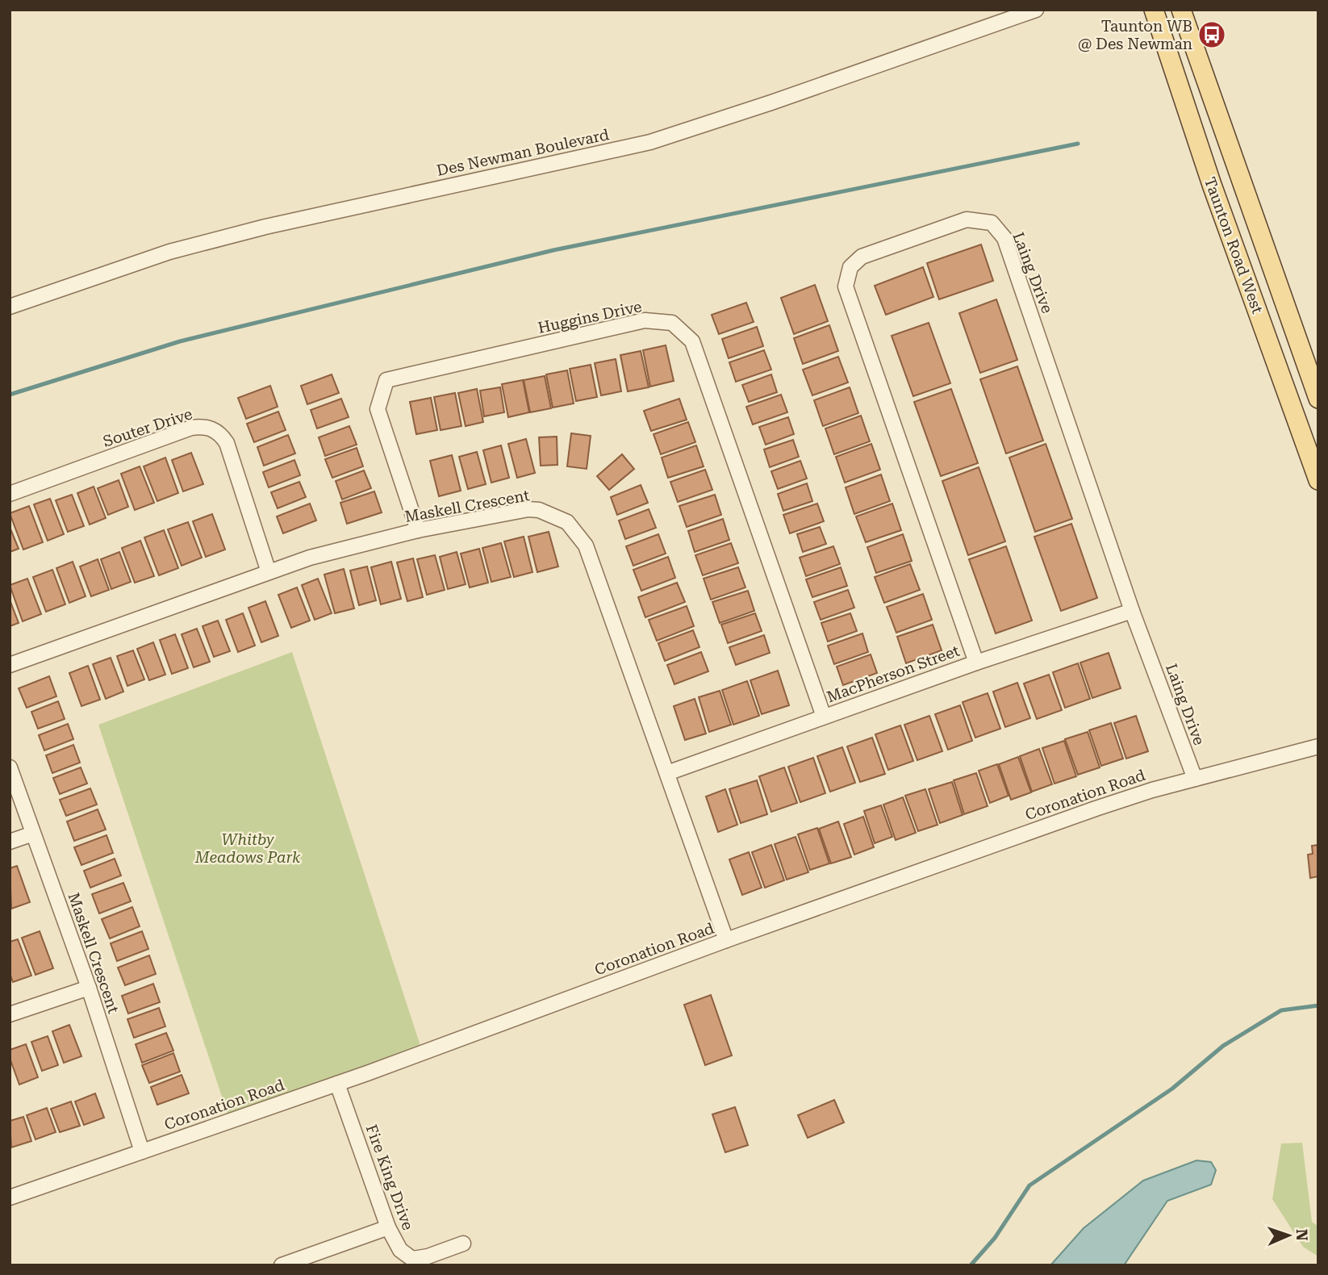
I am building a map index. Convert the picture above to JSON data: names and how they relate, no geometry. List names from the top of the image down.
{
  "streets": {
    "main road": ["Taunton Road West"],
    "street": [
      "Des Newman Boulevard",
      "Laing Drive",
      "Huggins Drive",
      "Souter Drive",
      "Maskell Crescent",
      "MacPherson Street",
      "Coronation Road",
      "Fire King Drive"
    ]
  },
  "crossings": [
    ["Laing Drive", "MacPherson Street"],
    ["Laing Drive", "Coronation Road"],
    ["Huggins Drive", "Maskell Crescent"],
    ["Huggins Drive", "MacPherson Street"],
    ["Souter Drive", "Maskell Crescent"],
    ["Maskell Crescent", "MacPherson Street"],
    ["Maskell Crescent", "Coronation Road"],
    ["Coronation Road", "Fire King Drive"]
  ],
  "parks": ["Whitby Meadows Park"],
  "places": {
    "bus stop": ["Taunton WB @ Des Newman"]
  },
  "north": "right"
}
